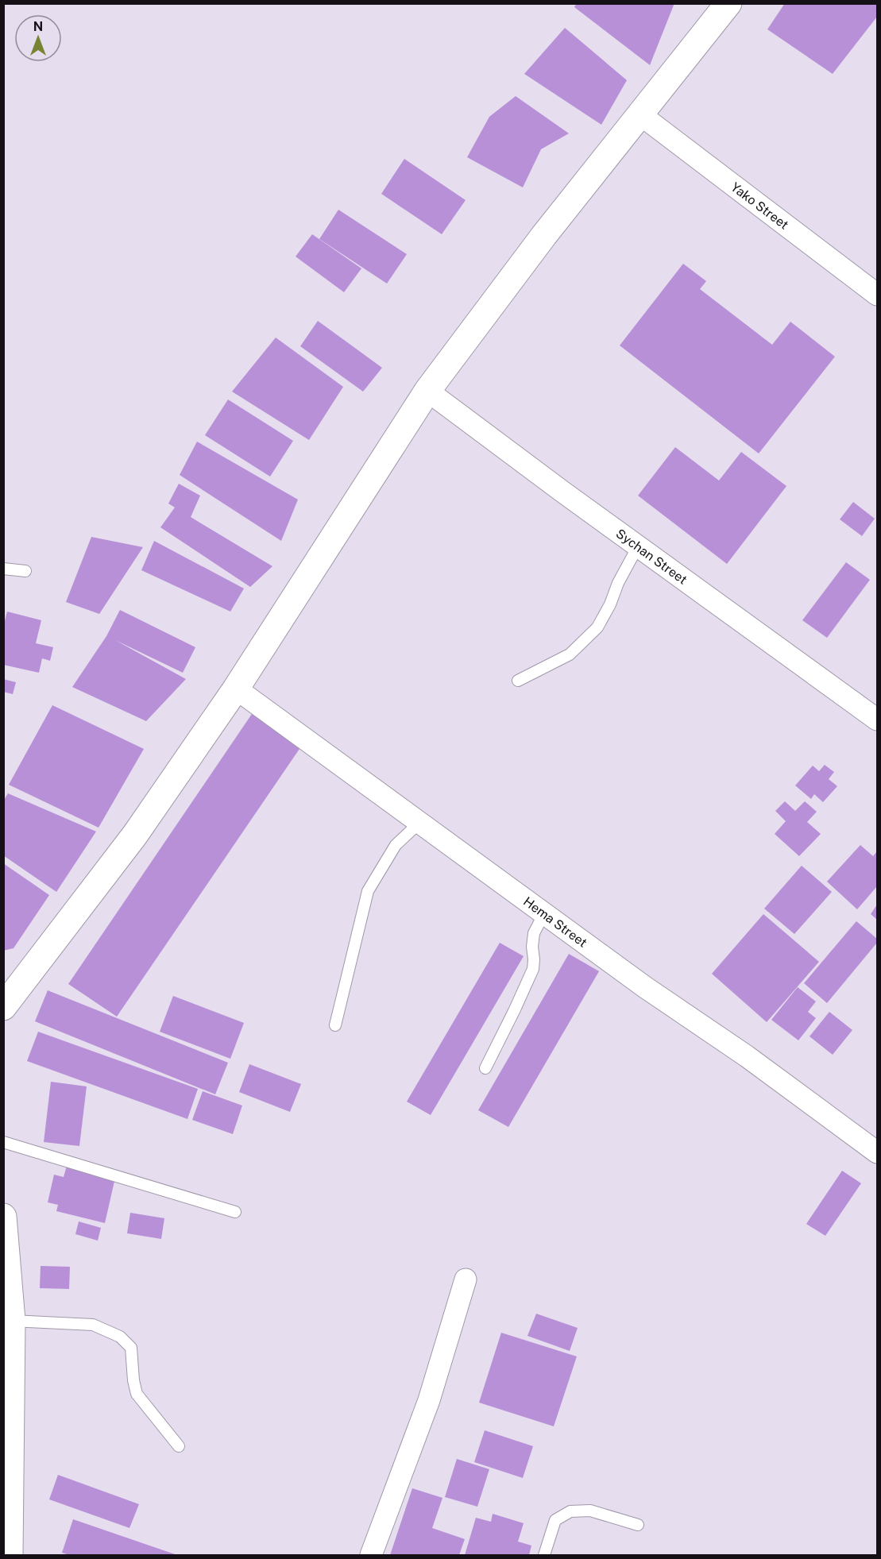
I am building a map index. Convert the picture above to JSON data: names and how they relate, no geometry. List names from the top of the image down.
{
  "streets": {
    "street": ["Yako Street", "Sychan Street", "Hema Street"]
  },
  "north": "top"
}
